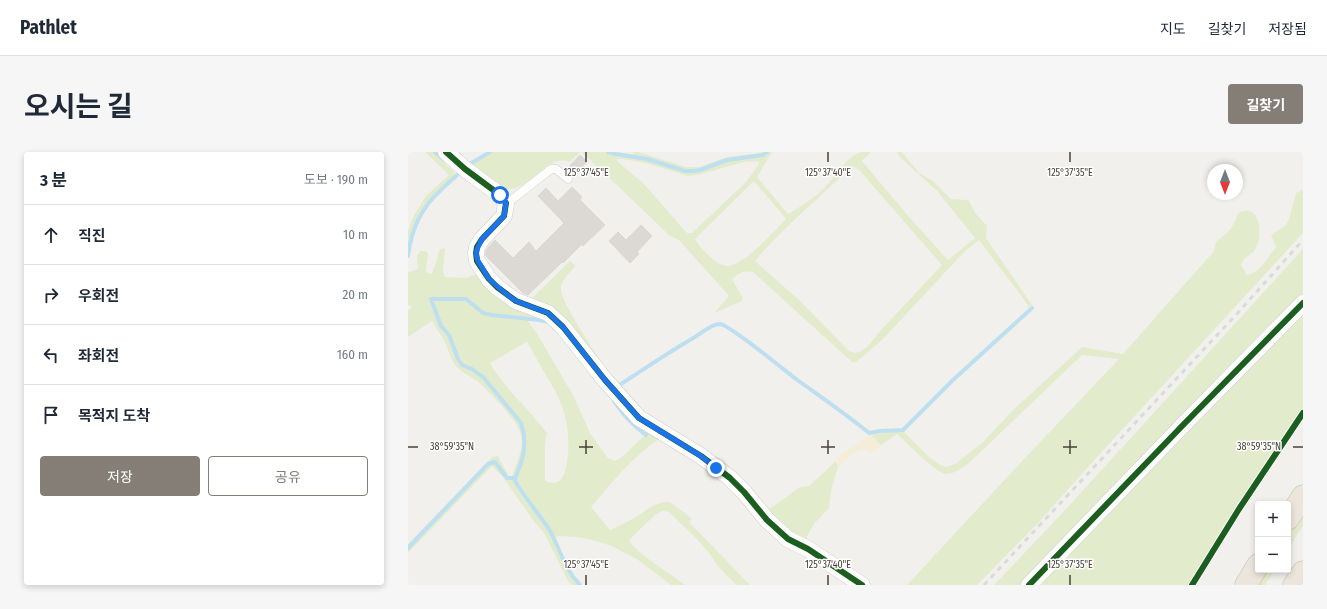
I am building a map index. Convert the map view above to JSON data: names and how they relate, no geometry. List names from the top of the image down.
{
  "north": "bottom",
  "page": {
    "header": "Pathlet",
    "nav": ["지도", "길찾기", "저장됨"],
    "title": "오시는 길",
    "buttons": [
      "길찾기",
      ["저장", "공유"]
    ],
    "heading": ["3 분", "도보 · 190 m"],
    "list": [
      ["직진", "10 m"],
      ["우회전", "20 m"],
      ["좌회전", "160 m"],
      "목적지 도착"
    ],
    "map_buttons": ["+", "−"]
  },
  "coordinates": [
    "125°37'45\"E",
    "125°37'40\"E",
    "125°37'35\"E",
    "38°59'35\"N"
  ]
}
